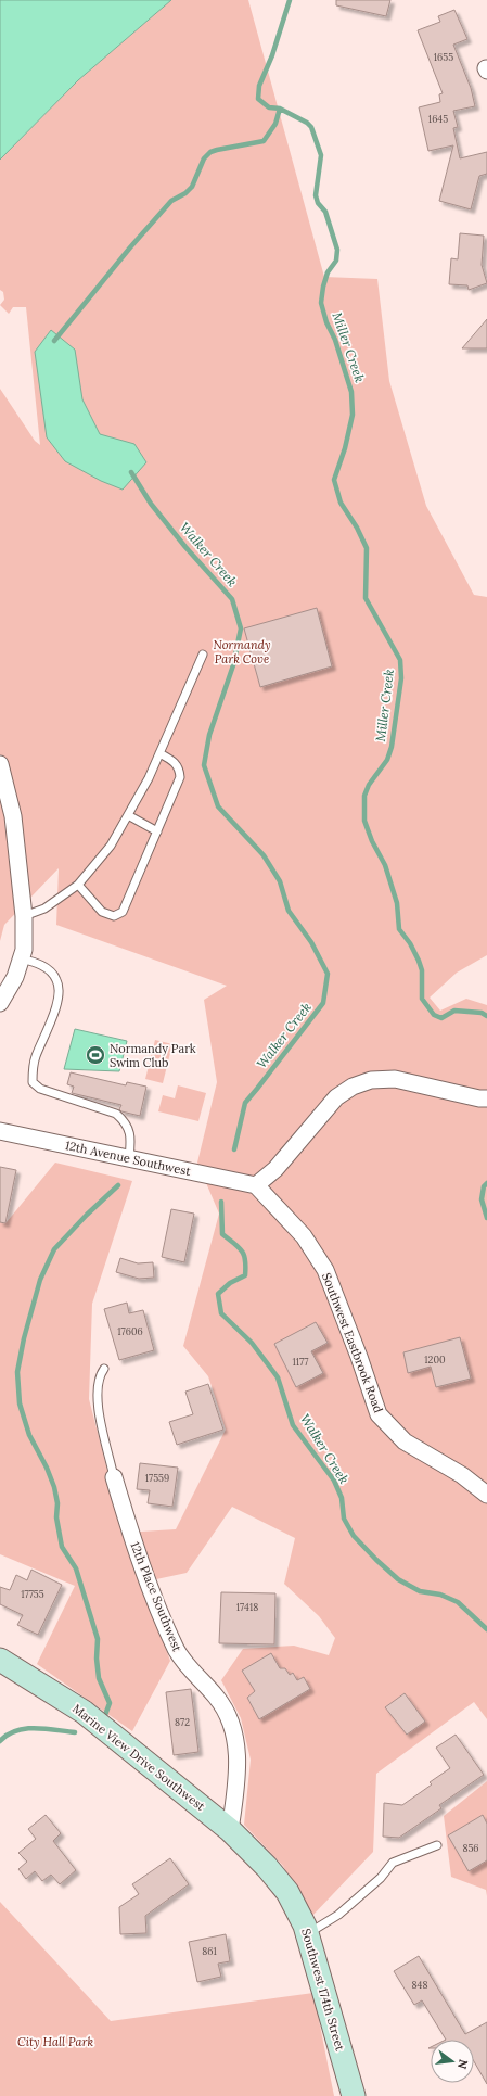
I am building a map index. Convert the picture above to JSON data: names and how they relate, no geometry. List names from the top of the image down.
{
  "streets": {
    "street": [
      "12th Avenue Southwest",
      "Southwest Eastbrook Road",
      "12th Place Southwest",
      "Marine View Drive Southwest",
      "Southwest 174th Street"
    ]
  },
  "crossings": [
    ["12th Avenue Southwest", "Southwest Eastbrook Road"],
    ["12th Place Southwest", "Marine View Drive Southwest"],
    ["12th Place Southwest", "Southwest 174th Street"],
    ["Marine View Drive Southwest", "Southwest 174th Street"]
  ],
  "water": ["Miller Creek", "Walker Creek"],
  "parks": ["Normandy Park Cove", "City Hall Park"],
  "places": {
    "sports": ["Normandy Park Swim Club"]
  },
  "house_numbers": [
    "1655",
    "1645",
    "17606",
    "1200",
    "1177",
    "17559",
    "17755",
    "17418",
    "872",
    "856",
    "861",
    "848"
  ],
  "north": "right"
}
